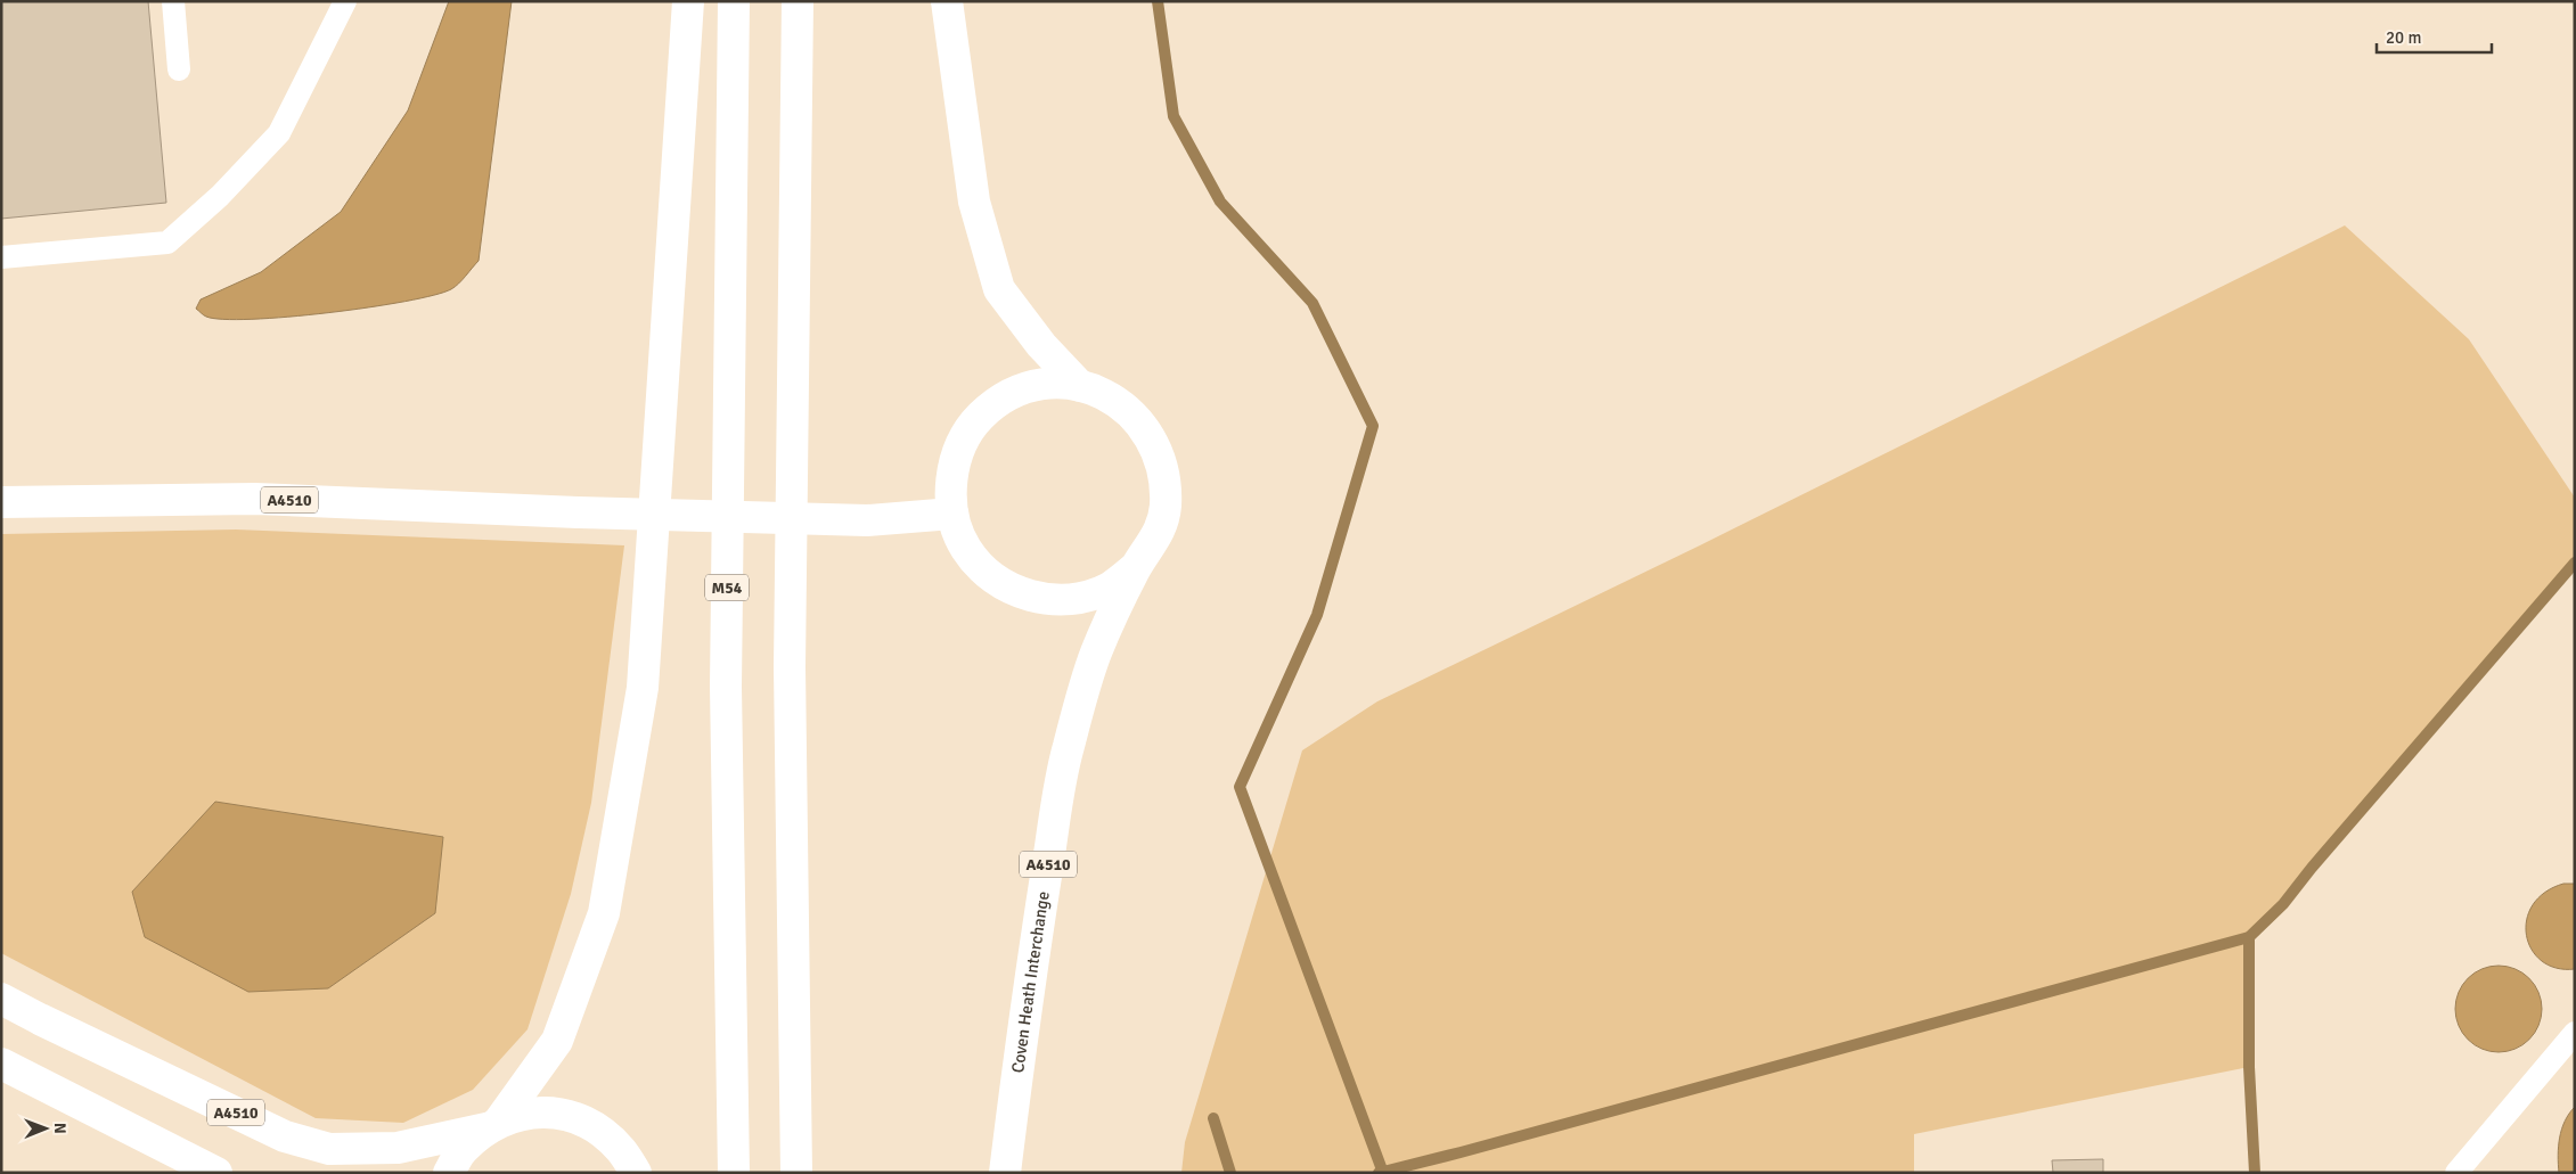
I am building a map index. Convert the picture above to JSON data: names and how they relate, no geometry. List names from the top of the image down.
{
  "streets": {
    "main road": ["A4510", "M54", "Coven Heath Interchange"]
  },
  "crossings": [
    ["A4510", "Coven Heath Interchange"]
  ],
  "scale_bar": "20 m",
  "north": "right"
}
